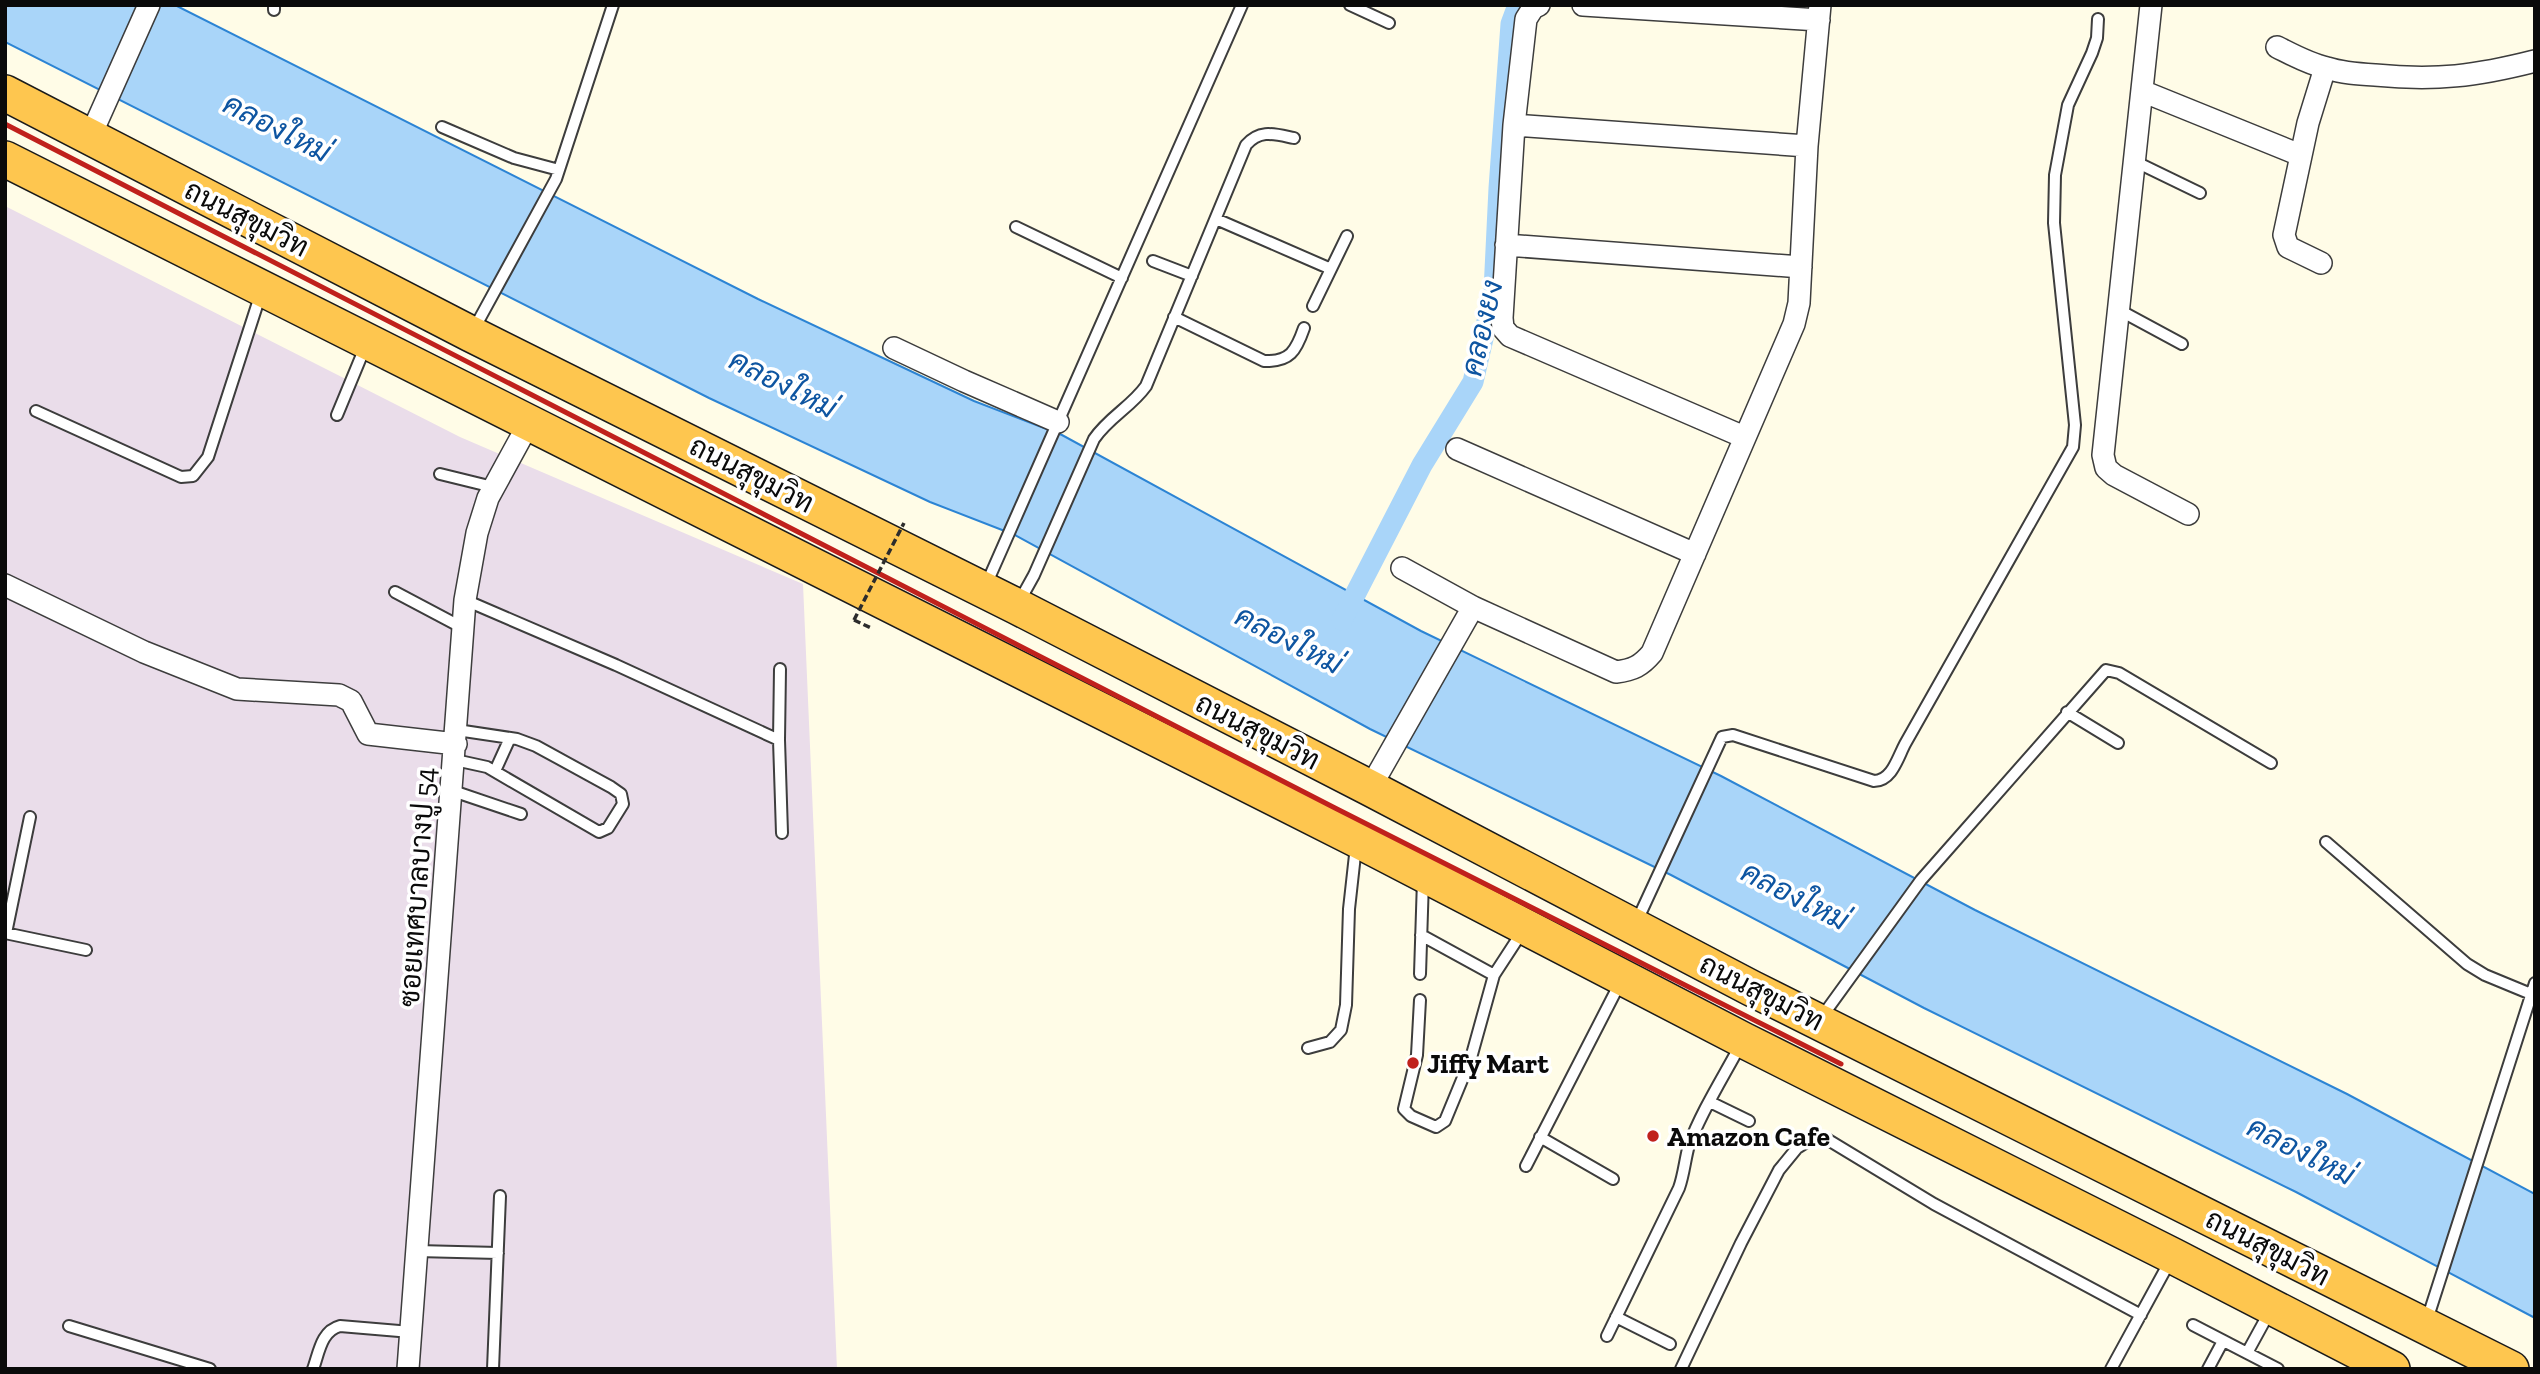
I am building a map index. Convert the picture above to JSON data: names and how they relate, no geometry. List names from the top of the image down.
{
  "streets": {
    "highway": ["ถนนสุขุมวิท"],
    "street": ["ซอยเทศบาลบางปู 54"]
  },
  "crossings": [
    ["ถนนสุขุมวิท", "ซอยเทศบาลบางปู 54"]
  ],
  "water": ["คลองใหม่", "คลองยง"],
  "places": ["Jiffy Mart", "Amazon Cafe"]
}
